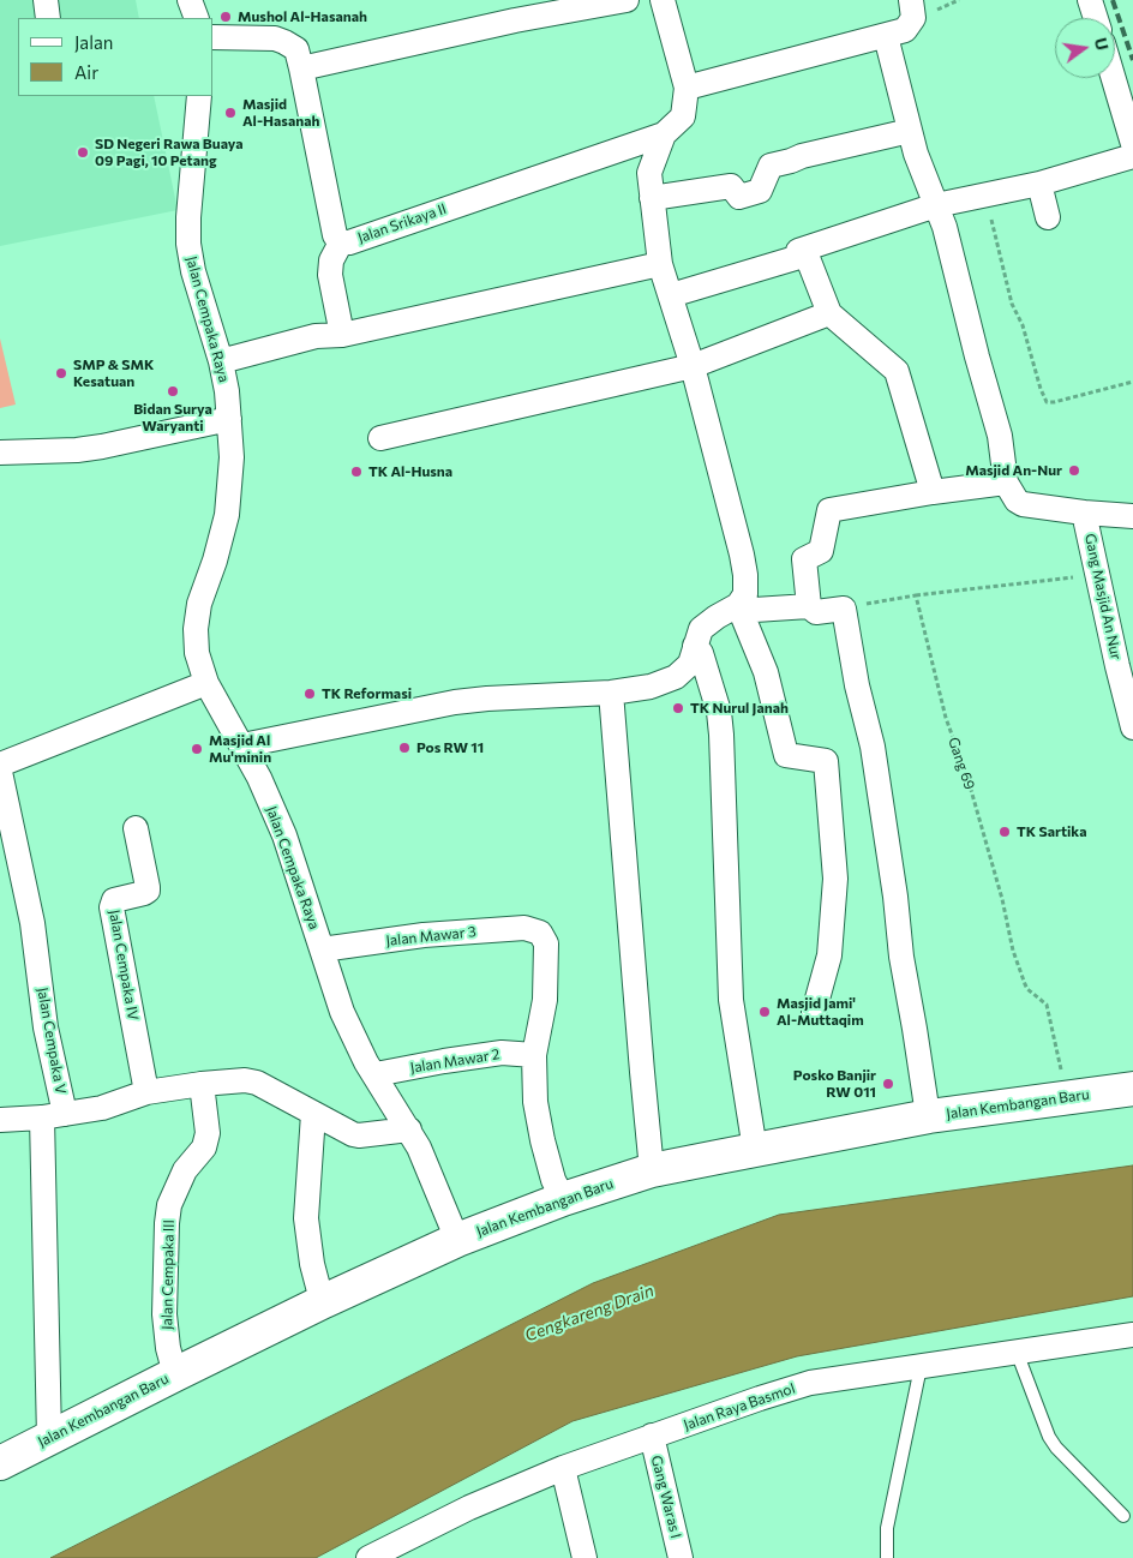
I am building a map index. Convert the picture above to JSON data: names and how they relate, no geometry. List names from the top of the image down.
{
  "streets": {
    "main road": ["Jalan Kembangan Baru"],
    "street": [
      "Jalan Srikaya II",
      "Jalan Cempaka Raya",
      "Gang Masjid An Nur",
      "Jalan Mawar 3",
      "Jalan Cempaka IV",
      "Jalan Cempaka V",
      "Jalan Mawar 2",
      "Jalan Cempaka III",
      "Jalan Raya Basmol",
      "Gang Waras I"
    ],
    "path": ["Gang 69"]
  },
  "crossings": [
    ["Jalan Cempaka Raya", "Jalan Mawar 3"],
    ["Jalan Cempaka Raya", "Jalan Mawar 2"],
    ["Jalan Cempaka Raya", "Jalan Kembangan Baru"],
    ["Gang 69", "Jalan Kembangan Baru"],
    ["Jalan Mawar 3", "Jalan Mawar 2"],
    ["Jalan Cempaka V", "Jalan Kembangan Baru"],
    ["Jalan Kembangan Baru", "Jalan Cempaka III"],
    ["Jalan Raya Basmol", "Gang Waras I"]
  ],
  "water": ["Cengkareng Drain"],
  "places": [
    "Mushol Al-Hasanah",
    "Masjid Al-Hasanah",
    "SD Negeri Rawa Buaya 09 Pagi, 10 Petang",
    "SMP & SMK Kesatuan",
    "Bidan Surya Waryanti",
    "Masjid An-Nur",
    "TK Al-Husna",
    "TK Reformasi",
    "TK Nurul Janah",
    "Pos RW 11",
    "Masjid Al Mu'minin",
    "TK Sartika",
    "Masjid Jami' Al-Muttaqim",
    "Posko Banjir RW 011"
  ],
  "legend": ["Jalan", "Air"],
  "north": "right"
}
